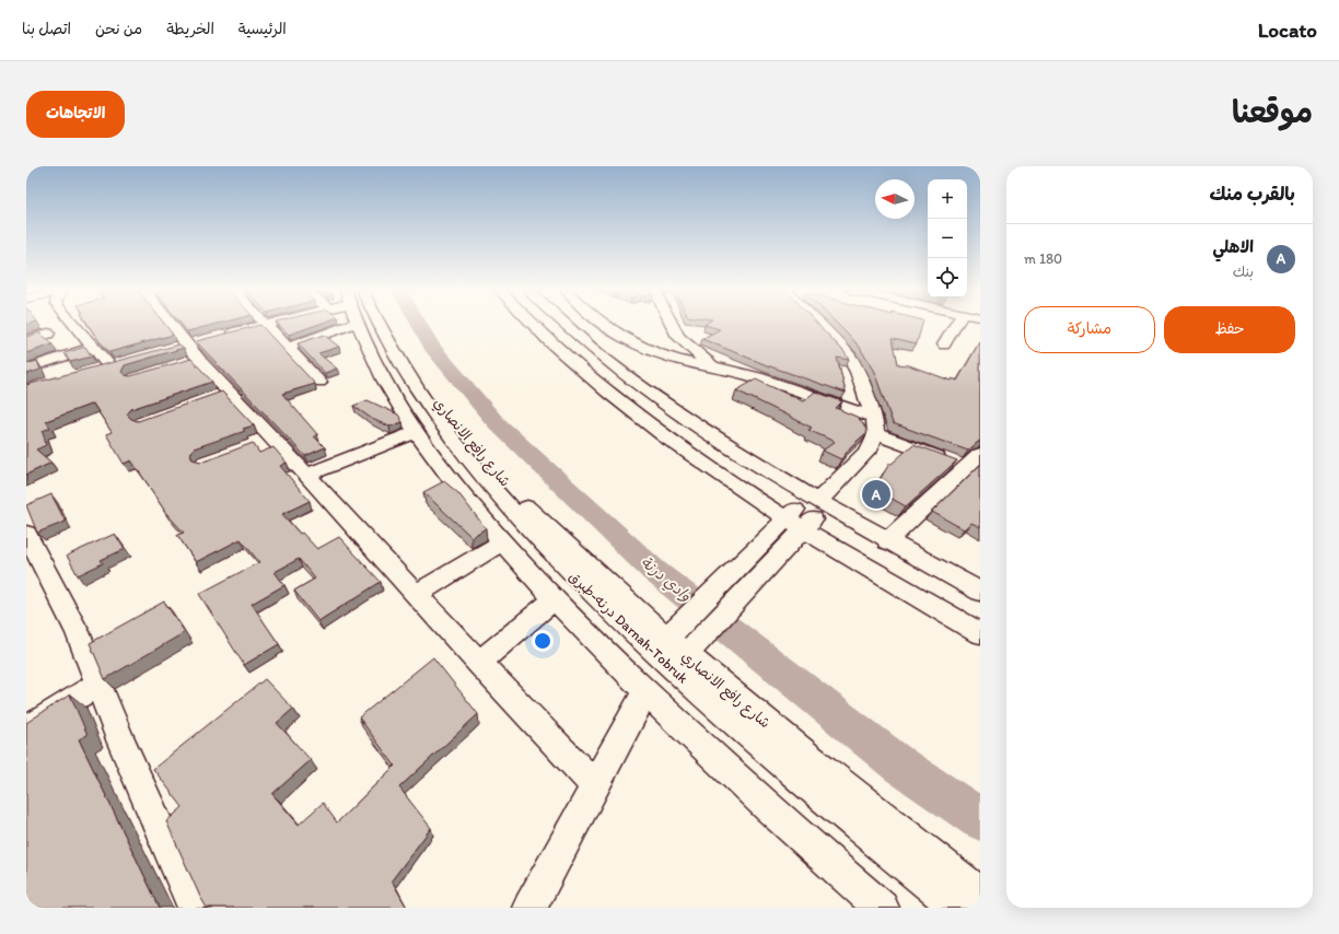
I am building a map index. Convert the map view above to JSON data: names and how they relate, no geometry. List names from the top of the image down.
{
  "streets": {
    "street": ["شارع رافع الانصاري", "درنه-طبرق Darnah-Tobruk"]
  },
  "crossings": [
    ["شارع رافع الانصاري", "درنه-طبرق Darnah-Tobruk"]
  ],
  "water": ["وادي درنة"],
  "north": "left",
  "page": {
    "header": "Locato",
    "nav": [
      "الرئيسية",
      "الخريطة",
      "من نحن",
      "اتصل بنا"
    ],
    "title": "موقعنا",
    "buttons": [
      "الاتجاهات",
      ["حفظ", "مشاركة"]
    ],
    "heading": "بالقرب منك",
    "map_buttons": ["+", "−"],
    "list": [
      {
        "mark": "A",
        "name": "الاهلي",
        "note": "بنك",
        "value": "180 m"
      }
    ],
    "pins": "A"
  }
}
